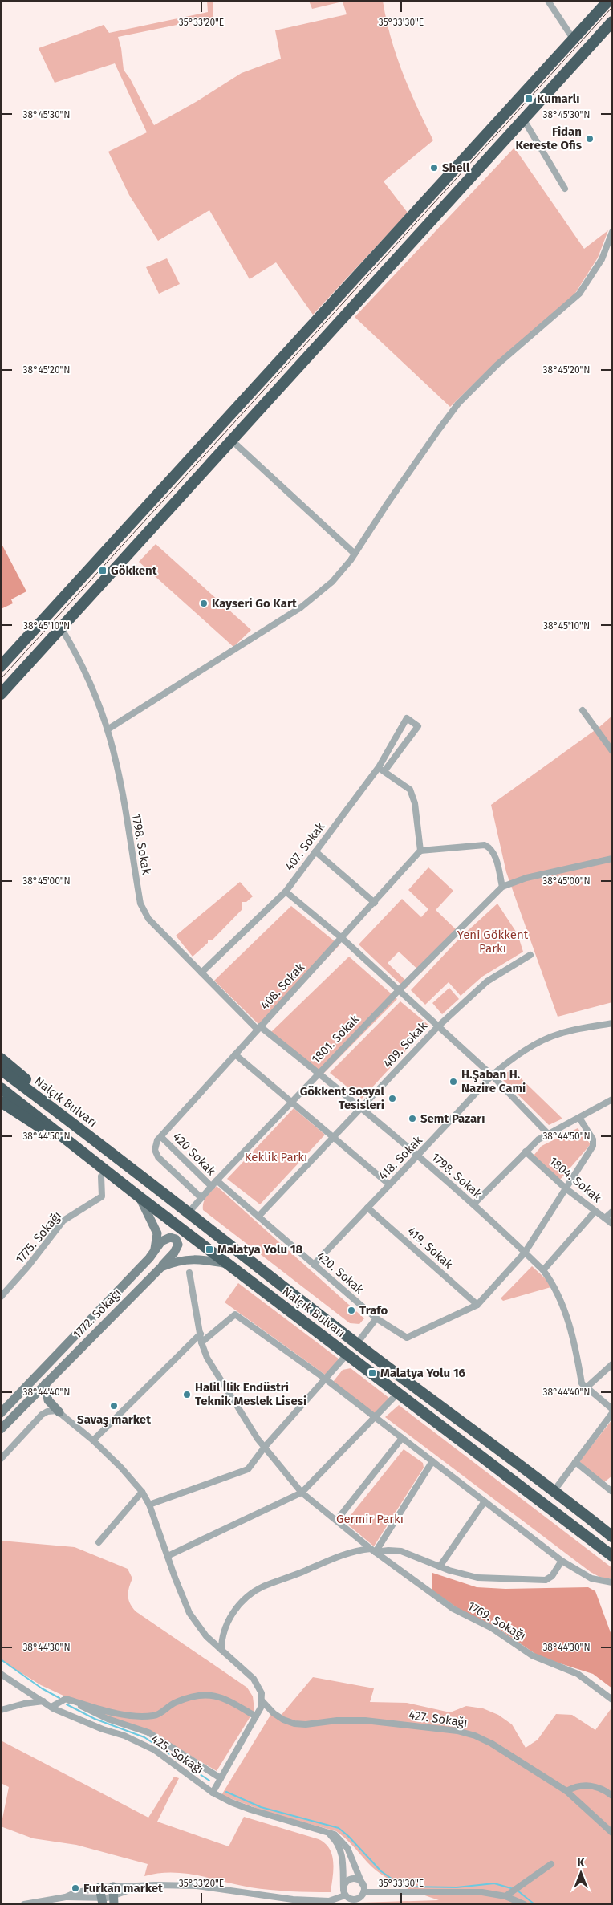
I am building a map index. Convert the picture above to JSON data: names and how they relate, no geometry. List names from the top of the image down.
{
  "streets": {
    "highway": ["Nalçık Bulvarı"],
    "street": [
      "1798. Sokak",
      "407. Sokak",
      "408. Sokak",
      "1801. Sokak",
      "409. Sokak",
      "420 Sokak",
      "418. Sokak",
      "1804. Sokak",
      "1775. Sokağı",
      "419. Sokak",
      "420. Sokak",
      "1772. Sokağı",
      "1769. Sokağı",
      "427. Sokağı",
      "425. Sokağı"
    ]
  },
  "crossings": [
    ["1798. Sokak", "407. Sokak"],
    ["1798. Sokak", "408. Sokak"],
    ["1798. Sokak", "1801. Sokak"],
    ["1798. Sokak", "409. Sokak"],
    ["1798. Sokak", "418. Sokak"],
    ["408. Sokak", "420 Sokak"],
    ["1801. Sokak", "Nalçık Bulvarı"],
    ["1801. Sokak", "420 Sokak"],
    ["1801. Sokak", "420. Sokak"],
    ["409. Sokak", "420. Sokak"],
    ["Nalçık Bulvarı", "1772. Sokağı"],
    ["418. Sokak", "419. Sokak"],
    ["418. Sokak", "420. Sokak"],
    ["419. Sokak", "420. Sokak"]
  ],
  "parks": ["Yeni Gökkent Parkı", "Keklik Parkı", "Germir Parkı"],
  "places": {
    "transit": [
      "Kumarlı",
      "Gökkent",
      "Malatya Yolu 18",
      "Malatya Yolu 16"
    ],
    "other": [
      "Fidan Kereste Ofis",
      "Shell",
      "Kayseri Go Kart",
      "H.Şaban H. Nazire Cami",
      "Gökkent Sosyal Tesisleri",
      "Semt Pazarı",
      "Trafo",
      "Halil İlik Endüstri Teknik Meslek Lisesi",
      "Savaş market",
      "Furkan market"
    ]
  },
  "north": "top",
  "coordinates": [
    "35°33'20\"E",
    "35°33'30\"E",
    "38°45'30\"N",
    "38°45'20\"N",
    "38°45'10\"N",
    "38°45'00\"N",
    "38°44'50\"N",
    "38°44'40\"N",
    "38°44'30\"N"
  ]
}
